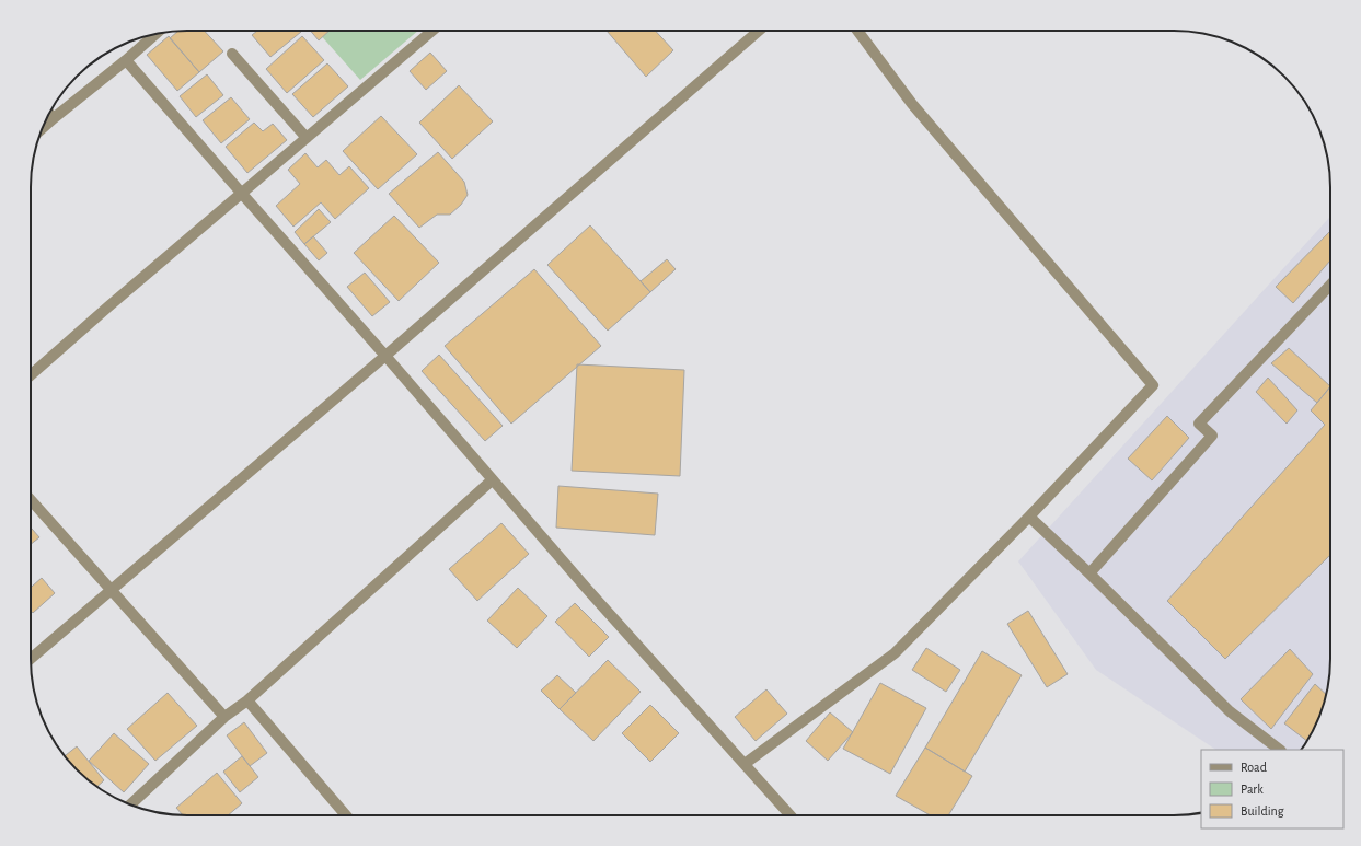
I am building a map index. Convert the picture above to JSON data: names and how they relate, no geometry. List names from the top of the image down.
{
  "legend": ["Road", "Park", "Building"]
}
